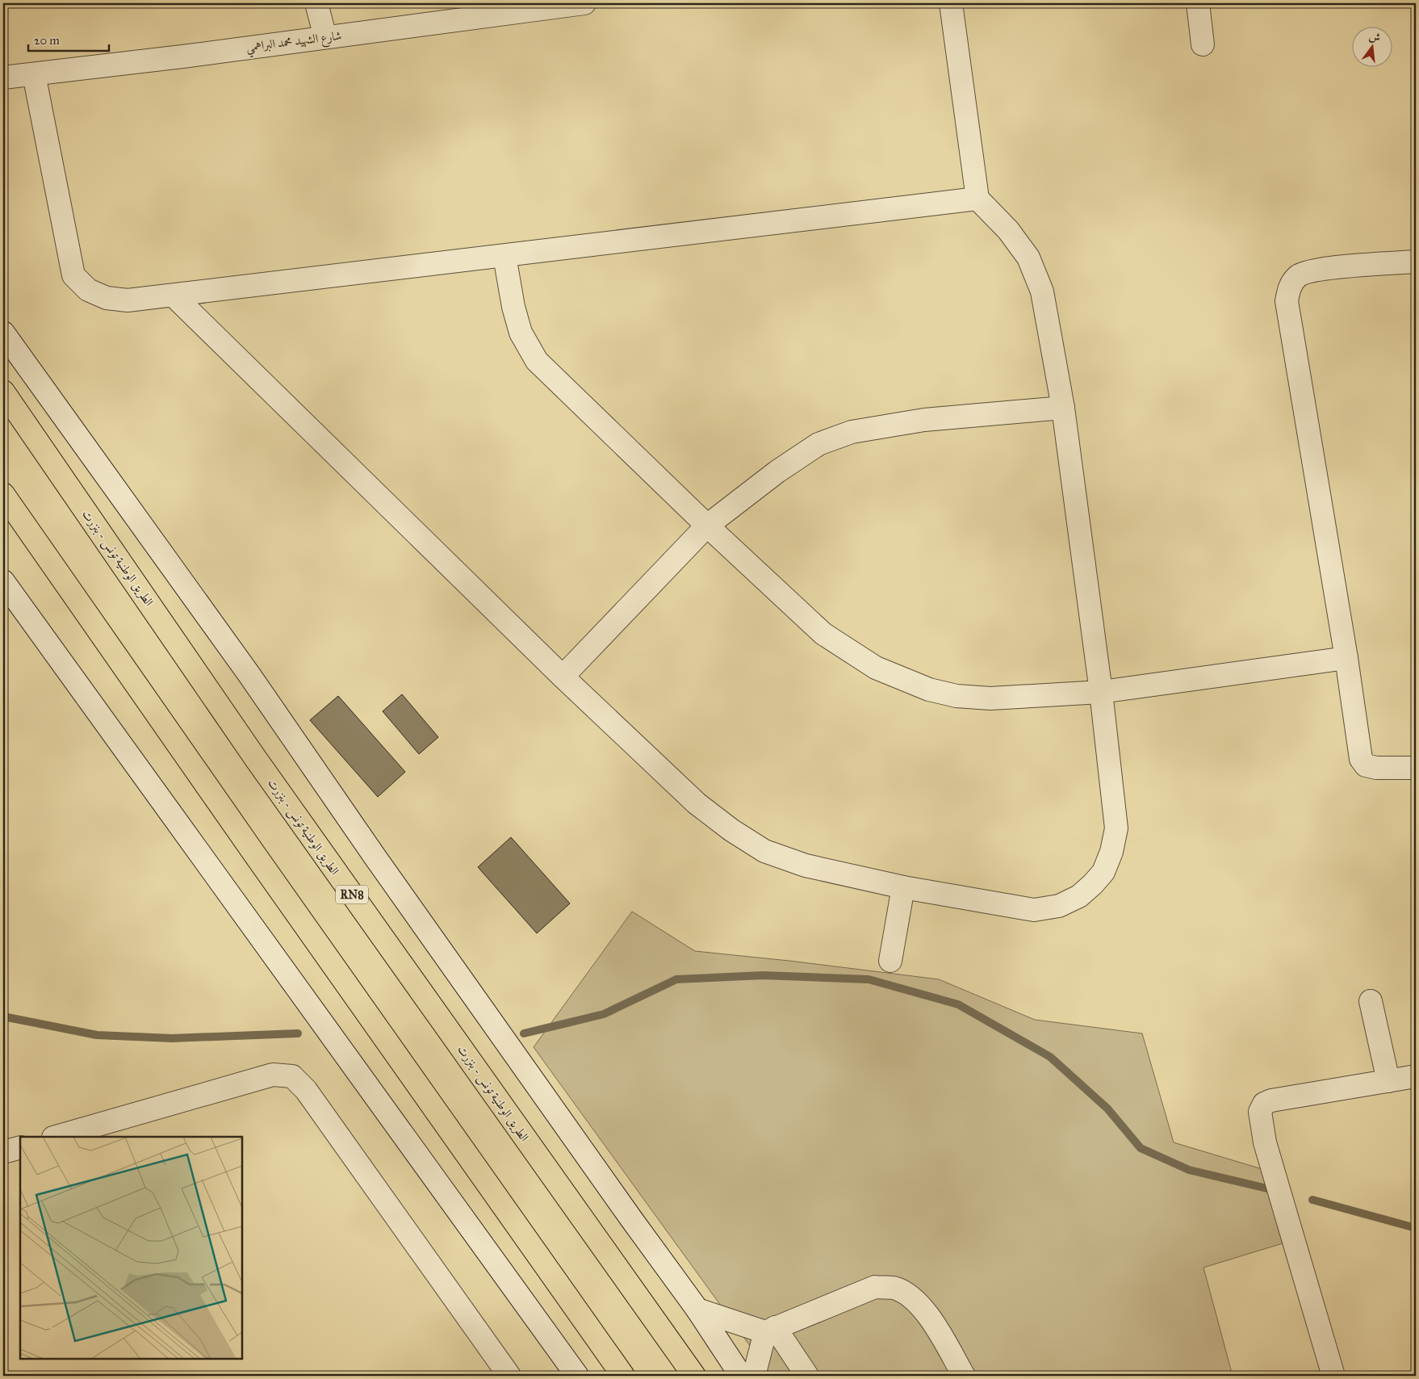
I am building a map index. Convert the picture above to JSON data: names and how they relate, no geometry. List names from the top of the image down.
{
  "streets": {
    "highway": ["الطريق الوطنية تونس - بنزرت", "RN8"],
    "street": ["شارع الشهيد محمد البراهمي"]
  },
  "scale_bar": "20 m",
  "north": "top"
}
